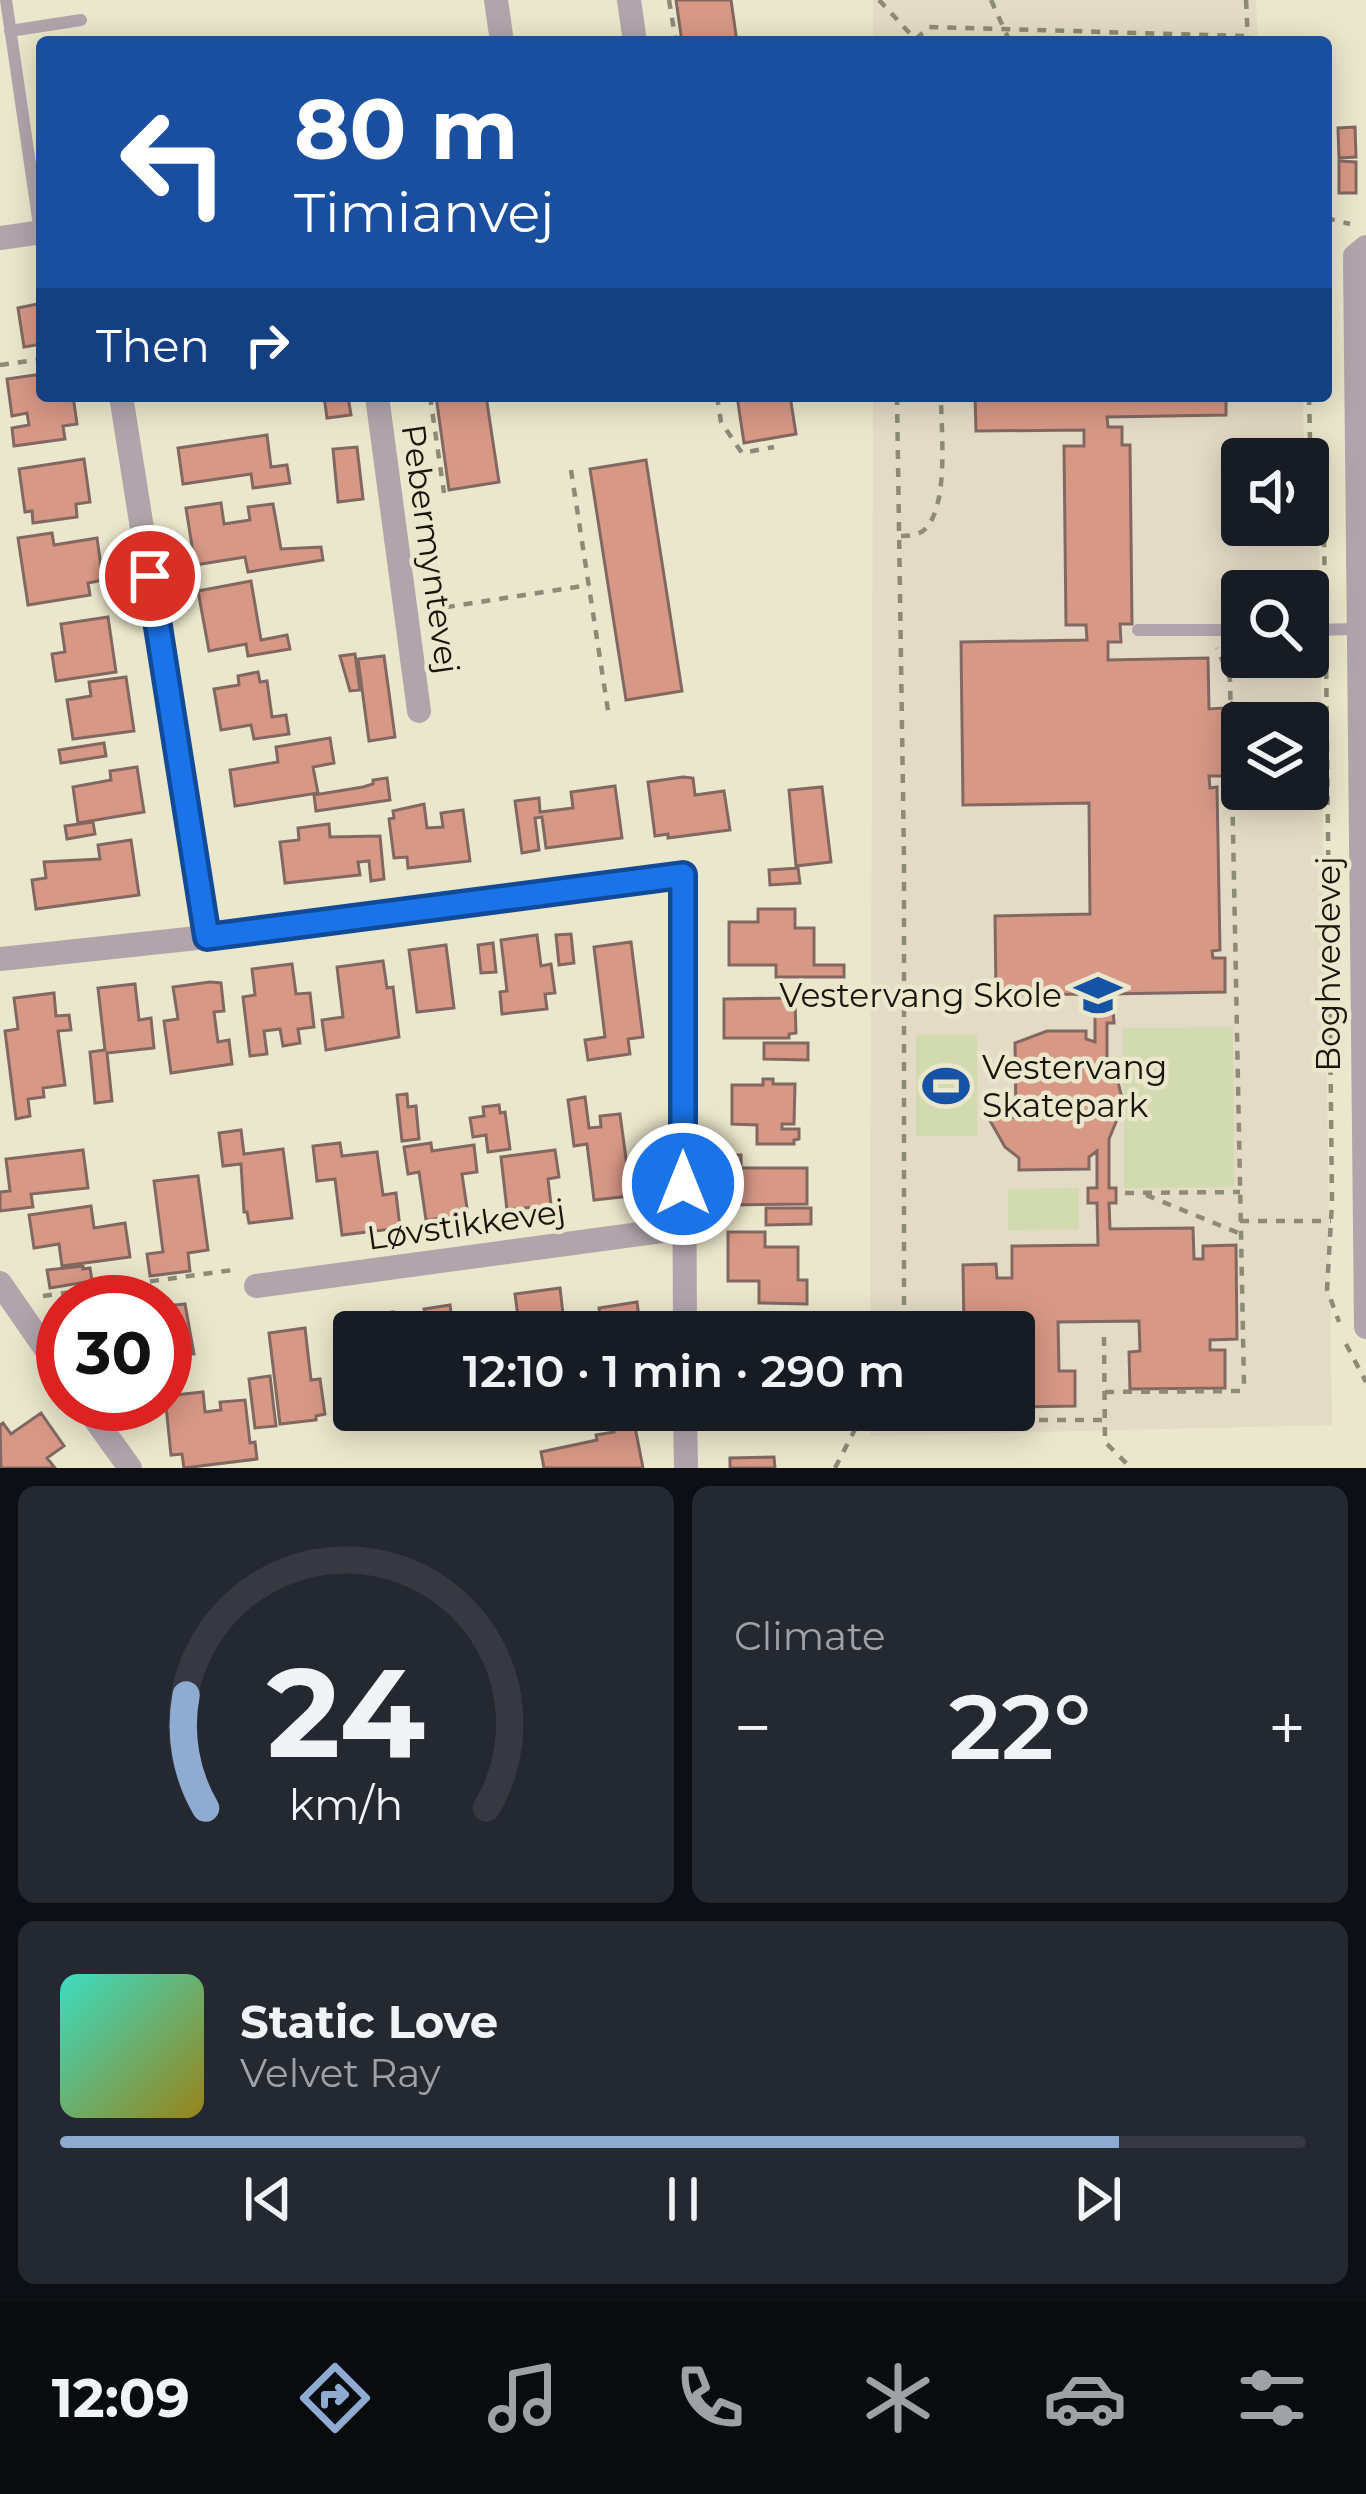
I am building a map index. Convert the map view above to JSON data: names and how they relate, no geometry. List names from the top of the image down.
{
  "streets": {
    "street": ["Pebermyntevej", "Boghvedevej", "Løvstikkevej"]
  },
  "places": {
    "school or university": ["Vestervang Skole"],
    "sports": ["Vestervang Skatepark"]
  },
  "page": {
    "turn": ["80 m", "Timianvej"],
    "then": "Then",
    "limit": "30",
    "trip": "12:10 · 1 min · 290 m",
    "tile": "Climate",
    "heat": ["−", "22°", "+"],
    "song": ["Static Love", "Velvet Ray"],
    "tabs": "12:09",
    "gauge": ["24", "km/h"]
  }
}
